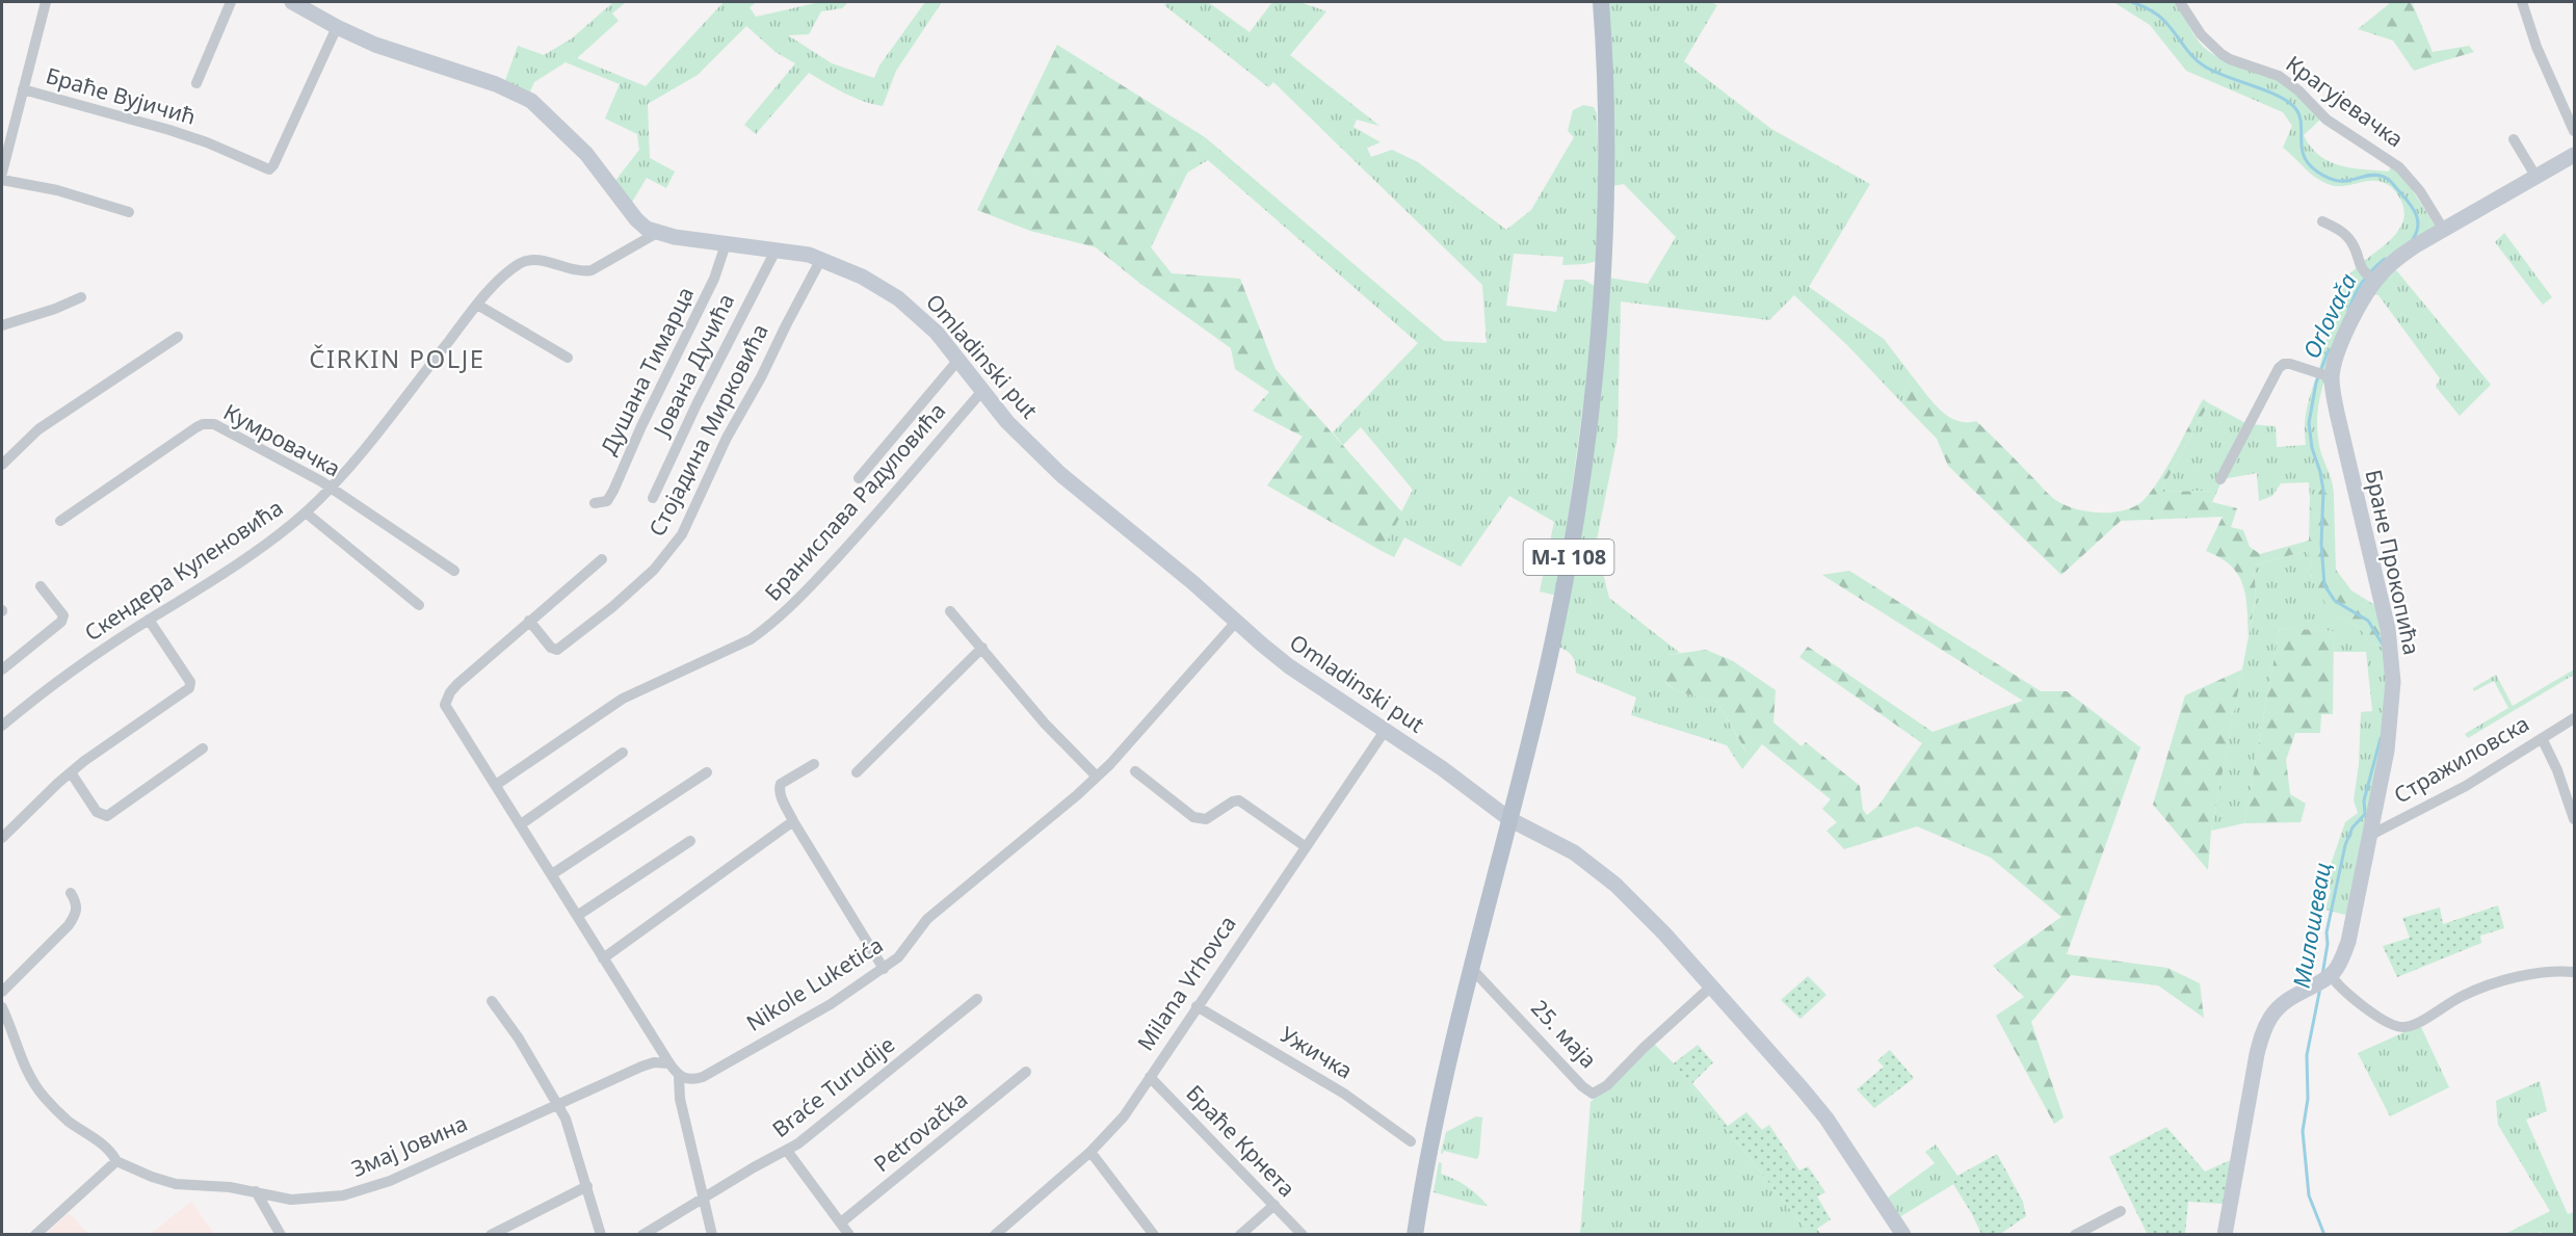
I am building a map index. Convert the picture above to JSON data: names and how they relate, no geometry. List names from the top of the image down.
{
  "streets": {
    "main road": ["M-I 108"],
    "street": [
      "Браће Вујичић",
      "Крагујевачка",
      "Omladinski put",
      "Јована Дучића",
      "Душана Тимарца",
      "Стојадина Мирковића",
      "Кумровачка",
      "Бранислава Радуловића",
      "Бране Прокопића",
      "Скендера Куленовића",
      "Стражиловска",
      "Milana Vrhovca",
      "Nikole Luketića",
      "25. маја",
      "Ужичка",
      "Braće Turudije",
      "Petrovačka",
      "Браће Крнета",
      "Змај Јовина"
    ]
  },
  "crossings": [
    ["Браће Вујичић", "Omladinski put"],
    ["Крагујевачка", "Бране Прокопића"],
    ["Omladinski put", "Јована Дучића"],
    ["Omladinski put", "Душана Тимарца"],
    ["Omladinski put", "Стојадина Мирковића"],
    ["Omladinski put", "Бранислава Радуловића"],
    ["Omladinski put", "M-I 108"],
    ["Omladinski put", "Скендера Куленовића"],
    ["Omladinski put", "Milana Vrhovca"],
    ["Omladinski put", "Nikole Luketića"],
    ["Кумровачка", "Скендера Куленовића"],
    ["M-I 108", "25. маја"],
    ["Бране Прокопића", "Стражиловска"],
    ["Milana Vrhovca", "Ужичка"],
    ["Milana Vrhovca", "Браће Крнета"]
  ],
  "districts": ["ČIRKIN POLJE"],
  "water": ["Orlovača", "Милошевац"]
}
